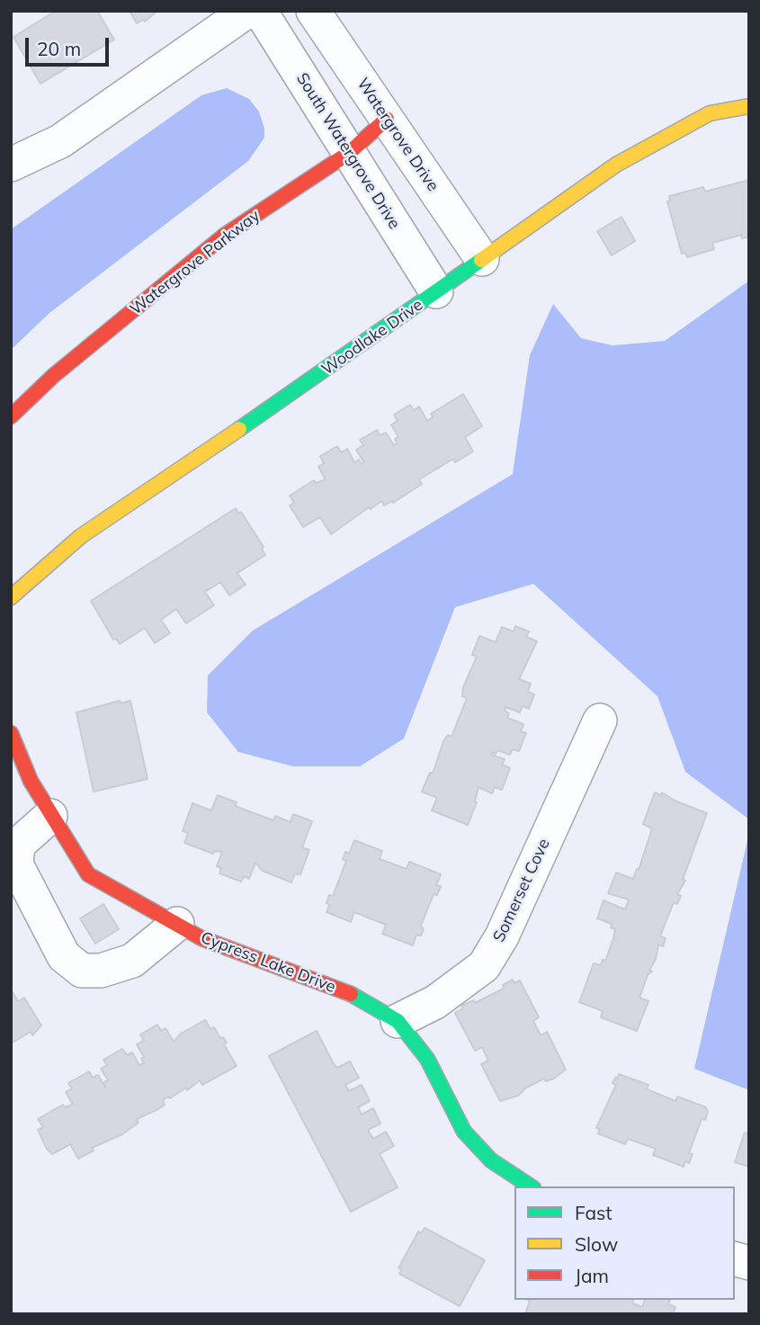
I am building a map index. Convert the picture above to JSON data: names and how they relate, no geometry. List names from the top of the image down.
{
  "streets": {
    "street": [
      "Watergrove Drive",
      "South Watergrove Drive",
      "Watergrove Parkway",
      "Woodlake Drive",
      "Somerset Cove",
      "Cypress Lake Drive"
    ]
  },
  "crossings": [
    ["Watergrove Drive", "Watergrove Parkway"],
    ["Watergrove Drive", "Woodlake Drive"],
    ["South Watergrove Drive", "Watergrove Parkway"],
    ["South Watergrove Drive", "Woodlake Drive"],
    ["Somerset Cove", "Cypress Lake Drive"]
  ],
  "legend": ["Fast", "Slow", "Jam"],
  "scale_bar": "20 m"
}
